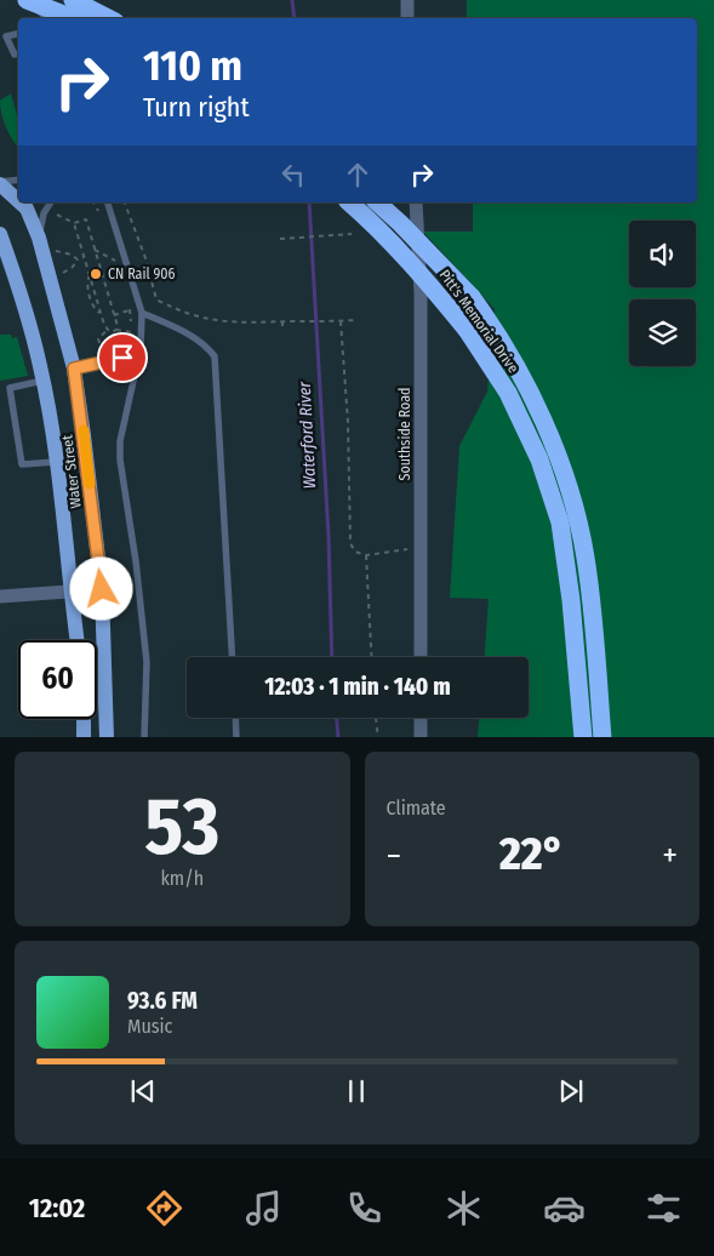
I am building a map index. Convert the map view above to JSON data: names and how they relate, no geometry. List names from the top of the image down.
{
  "streets": {
    "highway": ["Pitt's Memorial Drive"],
    "main road": ["Water Street"],
    "street": ["Southside Road"]
  },
  "water": ["Waterford River"],
  "places": ["CN Rail 906"],
  "page": {
    "turn": ["110 m", "Turn right"],
    "limit": "60",
    "trip": "12:03 · 1 min · 140 m",
    "tile": [
      ["53", "km/h"],
      "Climate"
    ],
    "heat": ["−", "22°", "+"],
    "song": ["93.6 FM", "Music"],
    "tabs": "12:02"
  }
}
